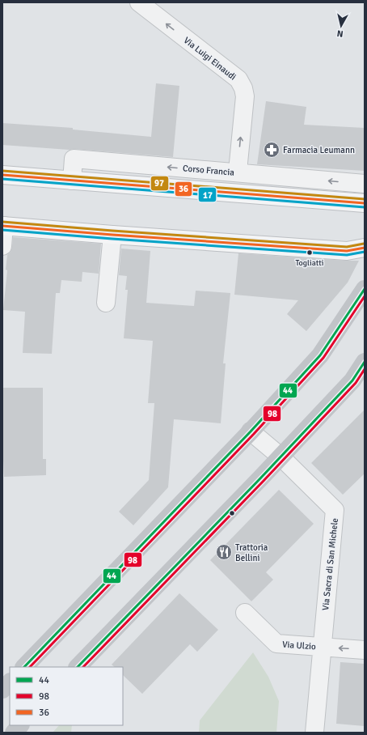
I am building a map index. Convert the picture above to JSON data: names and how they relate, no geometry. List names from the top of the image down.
{
  "streets": {
    "street": [
      "Via Luigi Einaudi",
      "Corso Francia",
      "Via Sacra di San Michele",
      "Via Ulzio"
    ]
  },
  "crossings": [
    ["Via Luigi Einaudi", "Corso Francia"],
    ["Via Sacra di San Michele", "Via Ulzio"]
  ],
  "one_way": ["Via Luigi Einaudi", "Corso Francia"],
  "places": {
    "pharmacy": ["Farmacia Leumann"],
    "other": ["Togliatti"],
    "restaurant": ["Trattoria Bellini"]
  },
  "lines": [
    "transit line 97",
    "transit line 36",
    "transit line 17",
    "transit line 44",
    "transit line 98"
  ],
  "legend": ["44", "98", "36"],
  "north": "bottom"
}
